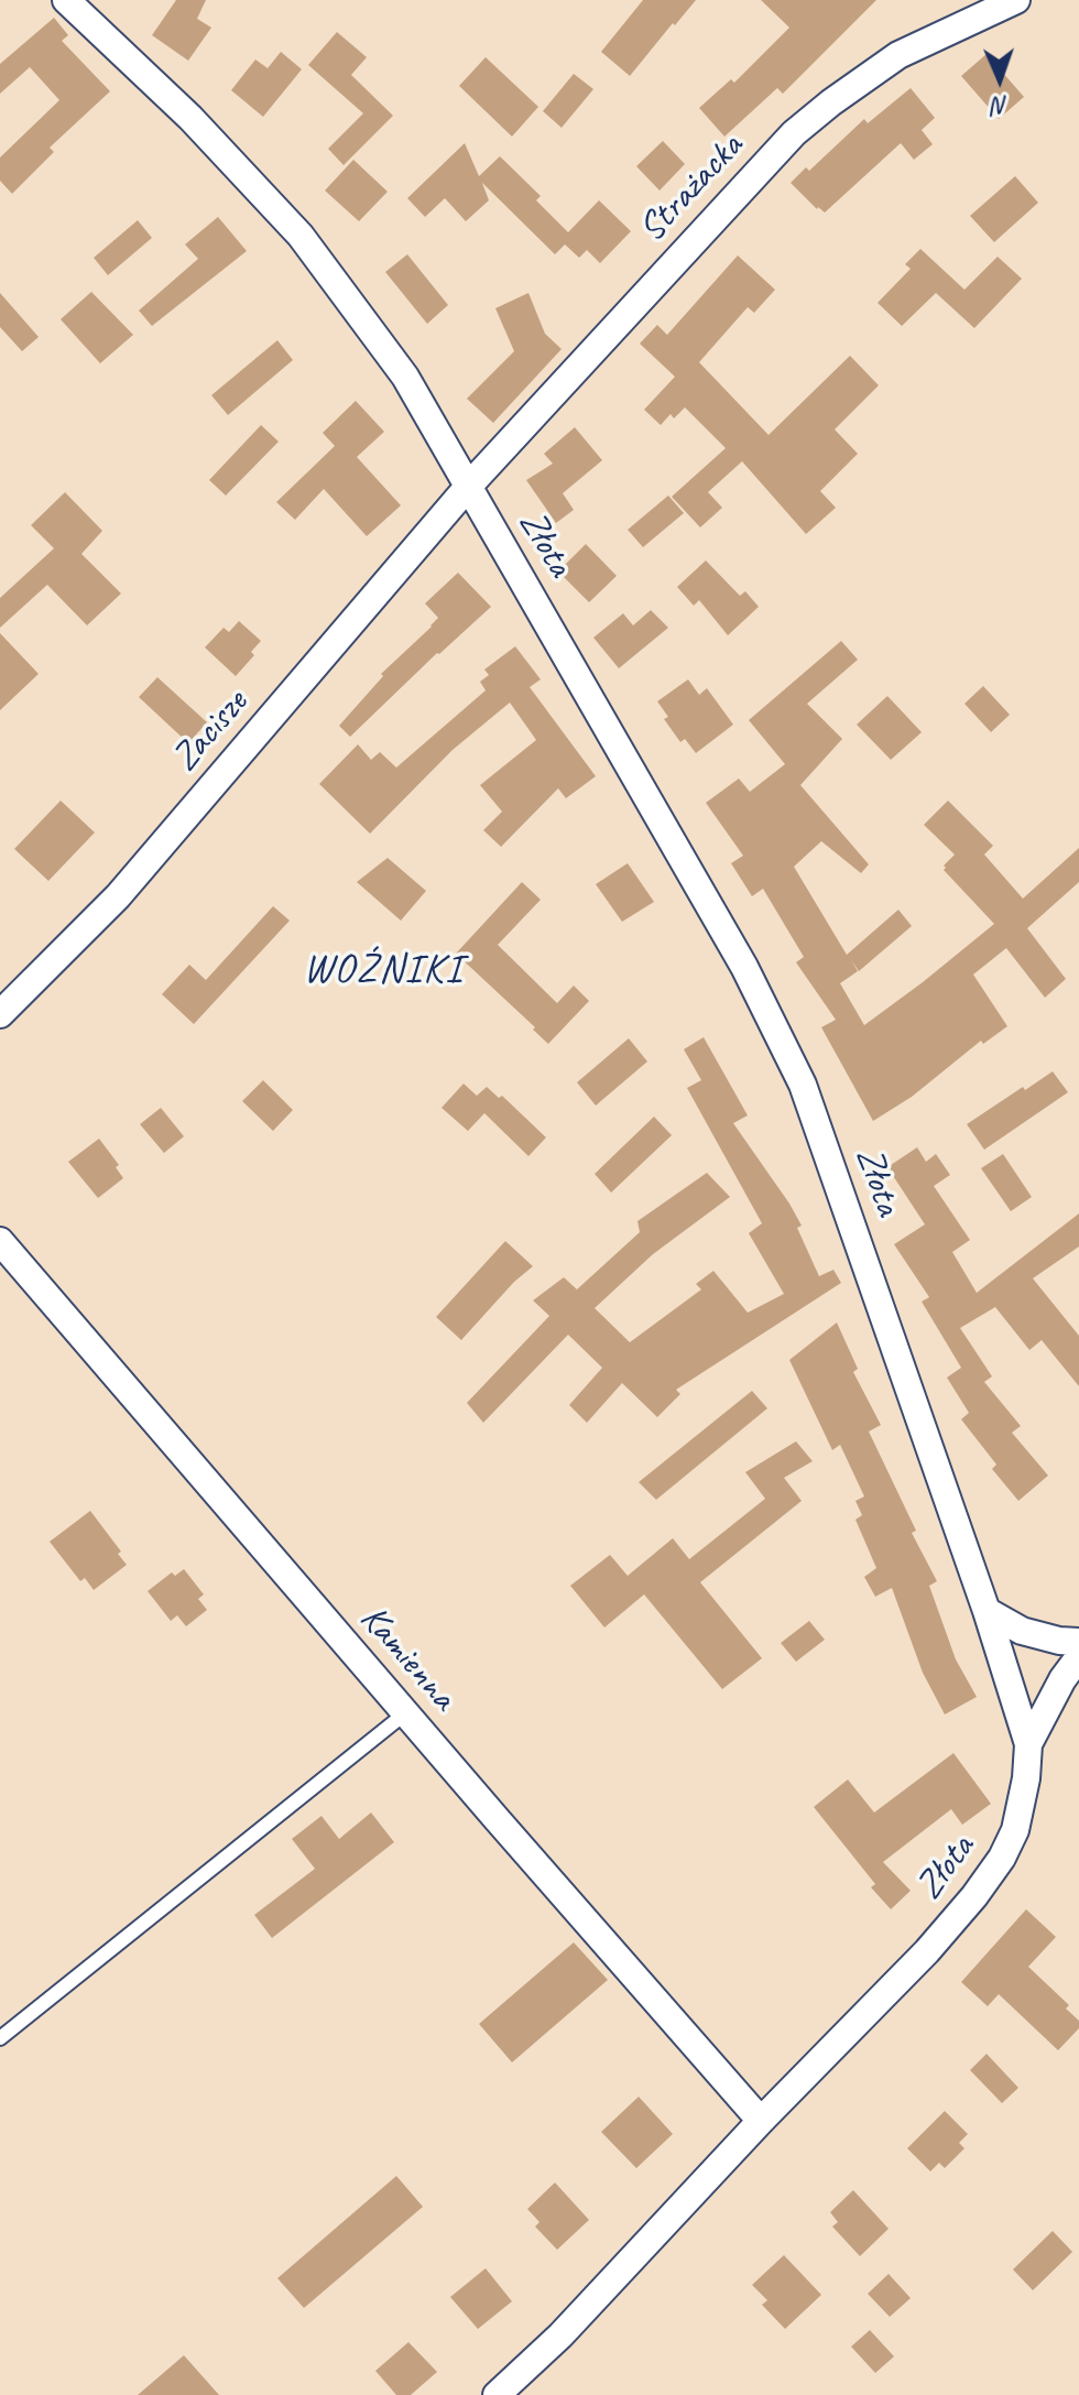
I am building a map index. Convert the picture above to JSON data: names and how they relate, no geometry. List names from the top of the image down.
{
  "streets": {
    "street": [
      "Strażacka",
      "Złota",
      "Zacisze",
      "Kamienna"
    ]
  },
  "crossings": [
    ["Strażacka", "Złota"],
    ["Strażacka", "Zacisze"],
    ["Złota", "Zacisze"],
    ["Złota", "Kamienna"]
  ],
  "districts": ["WOŹNIKI"],
  "north": "bottom"
}
